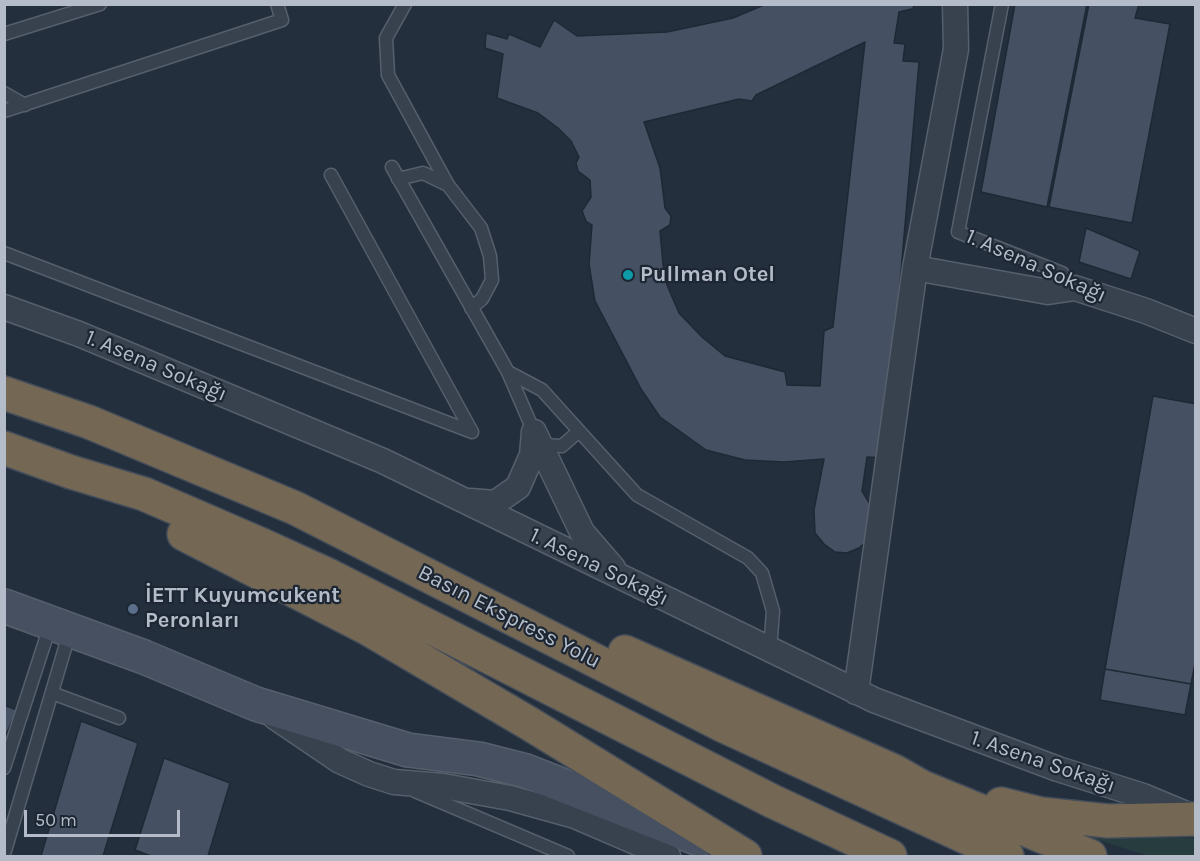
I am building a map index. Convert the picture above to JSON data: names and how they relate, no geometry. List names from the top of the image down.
{
  "streets": {
    "highway": ["Basın Ekspress Yolu"],
    "street": ["1. Asena Sokağı"]
  },
  "places": ["Pullman Otel", "İETT Kuyumcukent Peronları"],
  "scale_bar": "50 m"
}
